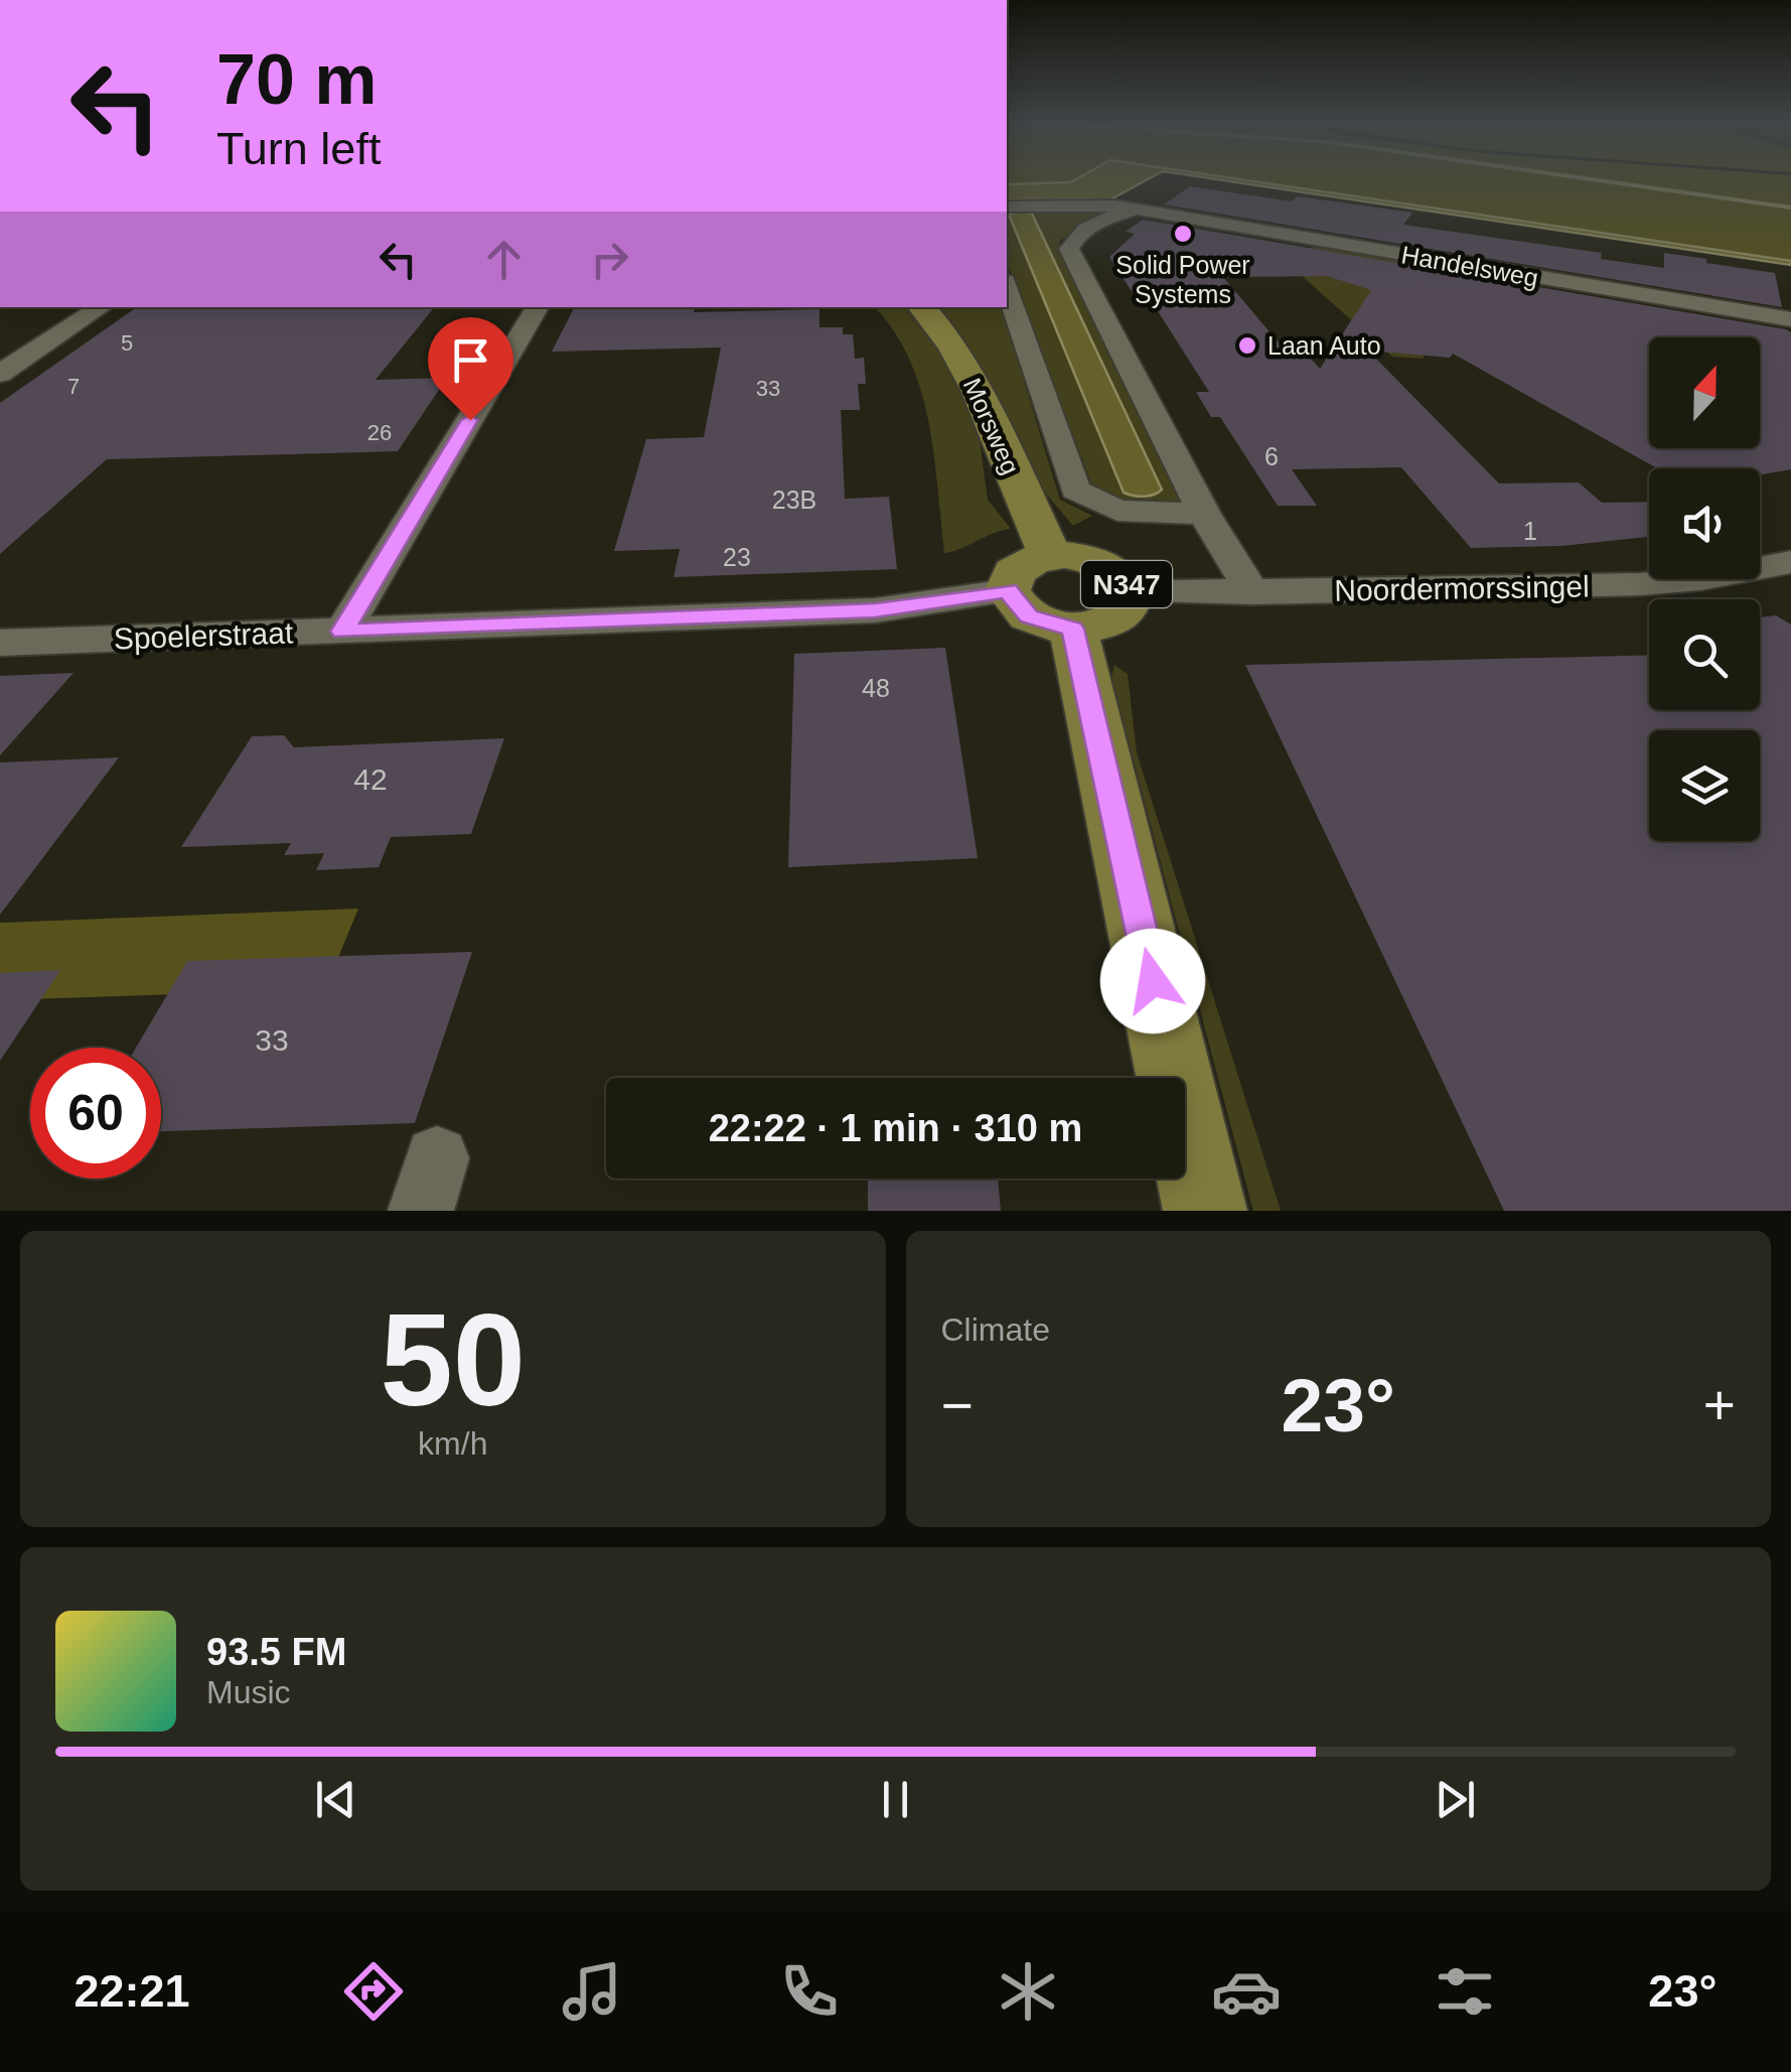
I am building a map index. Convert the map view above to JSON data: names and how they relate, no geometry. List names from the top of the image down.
{
  "streets": {
    "main road": ["Morsweg", "N347"],
    "street": ["Handelsweg", "Noordermorssingel", "Spoelerstraat"]
  },
  "crossings": [
    ["Handelsweg", "Noordermorssingel"],
    ["Morsweg", "N347"],
    ["Morsweg", "Noordermorssingel"],
    ["Morsweg", "Spoelerstraat"],
    ["N347", "Noordermorssingel"],
    ["N347", "Spoelerstraat"],
    ["Noordermorssingel", "Spoelerstraat"]
  ],
  "places": ["Solid Power Systems", "Laan Auto"],
  "house_numbers": [
    "5",
    "7",
    "33",
    "26",
    "6",
    "23B",
    "1",
    "23",
    "48",
    "42",
    "33"
  ],
  "north": "top",
  "page": {
    "turn": ["70 m", "Turn left"],
    "limit": "60",
    "trip": "22:22 · 1 min · 310 m",
    "tile": [
      ["50", "km/h"],
      "Climate"
    ],
    "heat": ["−", "23°", "+"],
    "song": ["93.5 FM", "Music"],
    "tabs": ["22:21", "23°"]
  }
}
